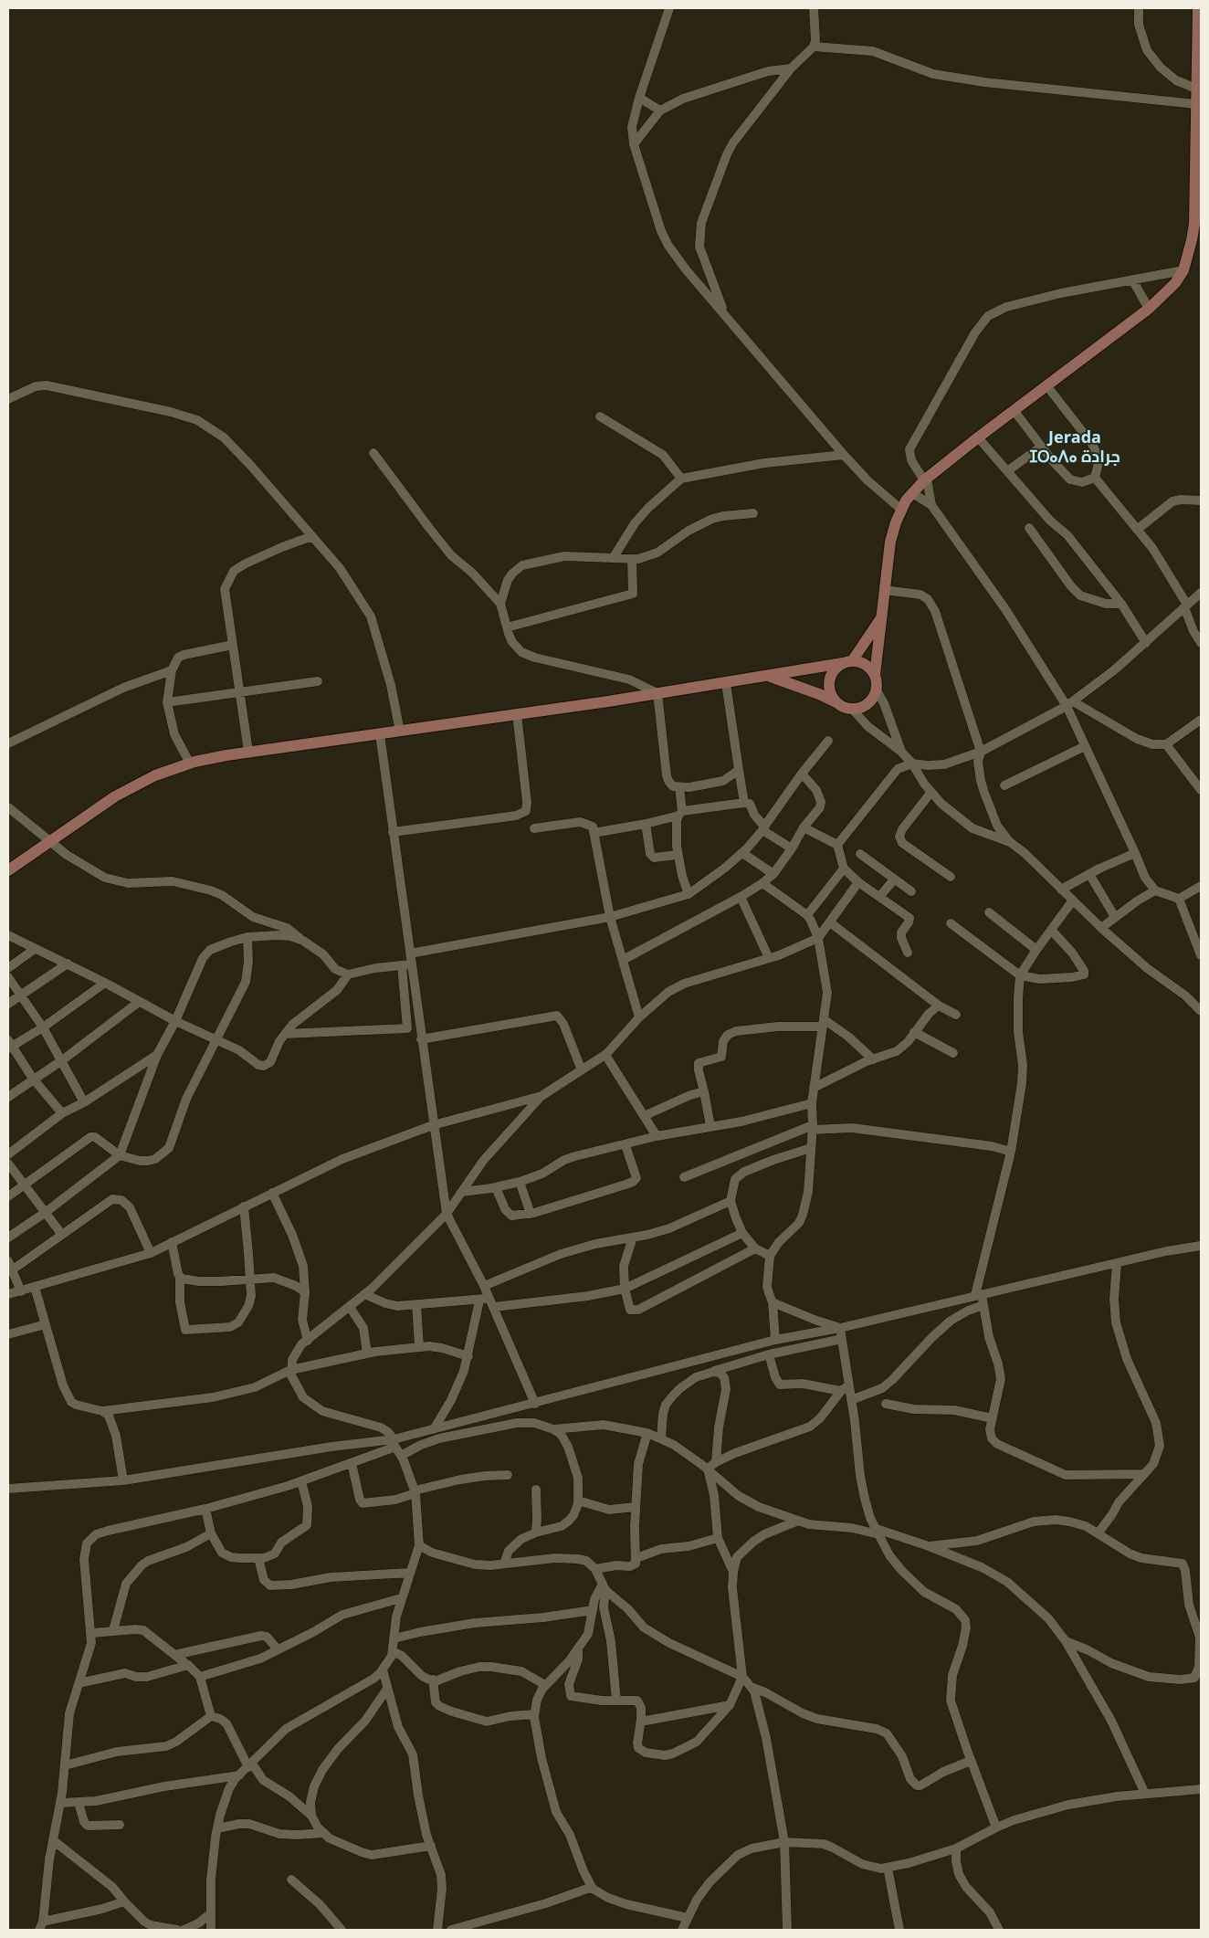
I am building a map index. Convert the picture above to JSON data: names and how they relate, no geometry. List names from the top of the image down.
{
  "districts": ["Jerada ⵊⵔⴰⴷⴰ جرادة"]
}
